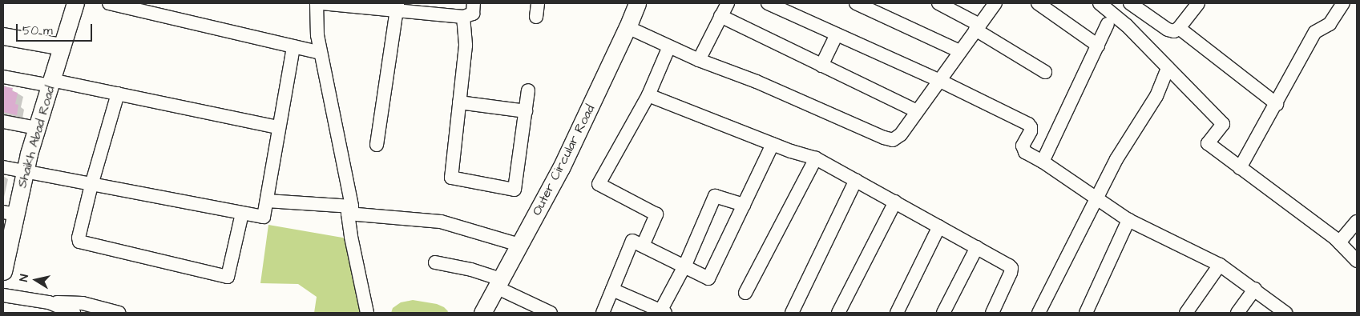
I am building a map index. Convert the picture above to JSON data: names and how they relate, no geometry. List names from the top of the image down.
{
  "streets": {
    "main road": ["Shaikh Abad Road", "Outer Circular Road"]
  },
  "scale_bar": "50 m",
  "north": "left"
}
